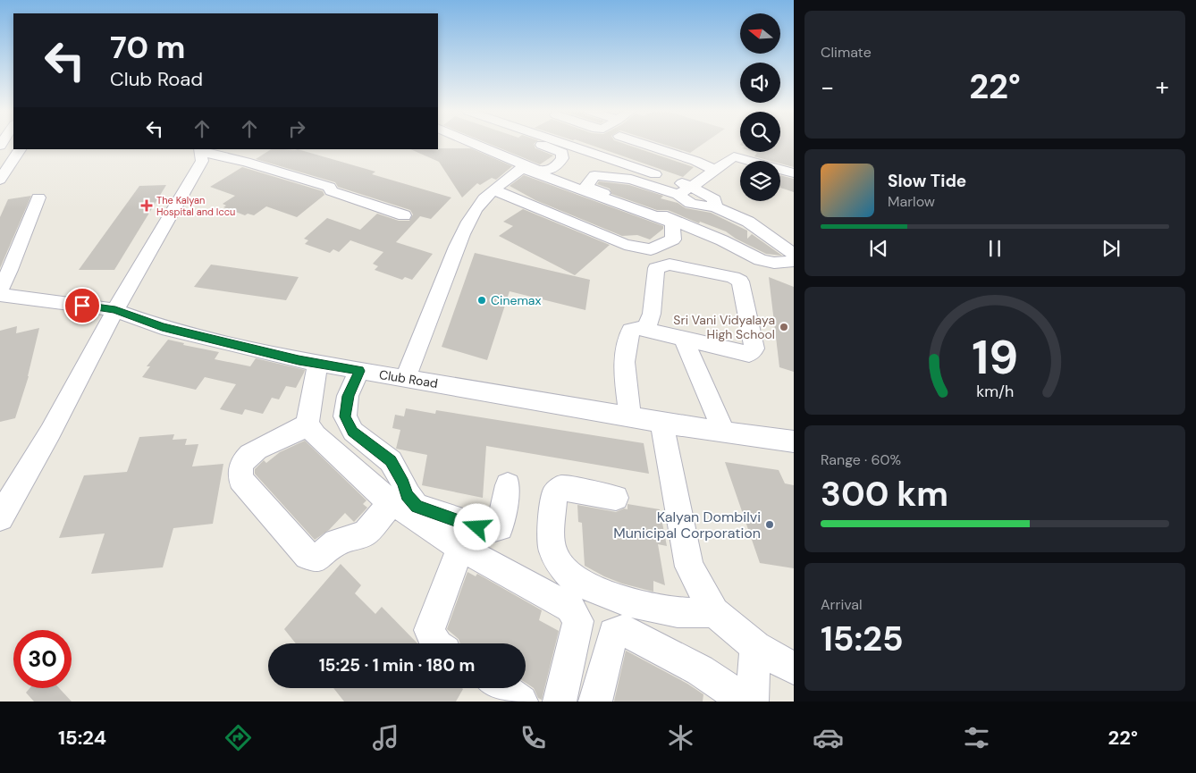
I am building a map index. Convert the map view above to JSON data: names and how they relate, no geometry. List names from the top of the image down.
{
  "streets": {
    "street": ["Club Road"]
  },
  "places": {
    "health": ["The Kalyan Hospital and Iccu"],
    "other": ["Cinemax", "Sri Vani Vidyalaya High School", "Kalyan Dombilvi Municipal Corporation"]
  },
  "north": "left",
  "page": {
    "tile": [
      "Climate",
      ["Range · 60%", "300 km"],
      ["Arrival", "15:25"]
    ],
    "turn": ["70 m", "Club Road"],
    "heat": ["−", "22°", "+"],
    "song": ["Slow Tide", "Marlow"],
    "limit": "30",
    "trip": "15:25 · 1 min · 180 m",
    "tabs": ["15:24", "22°"],
    "gauge": ["19", "km/h"]
  }
}
